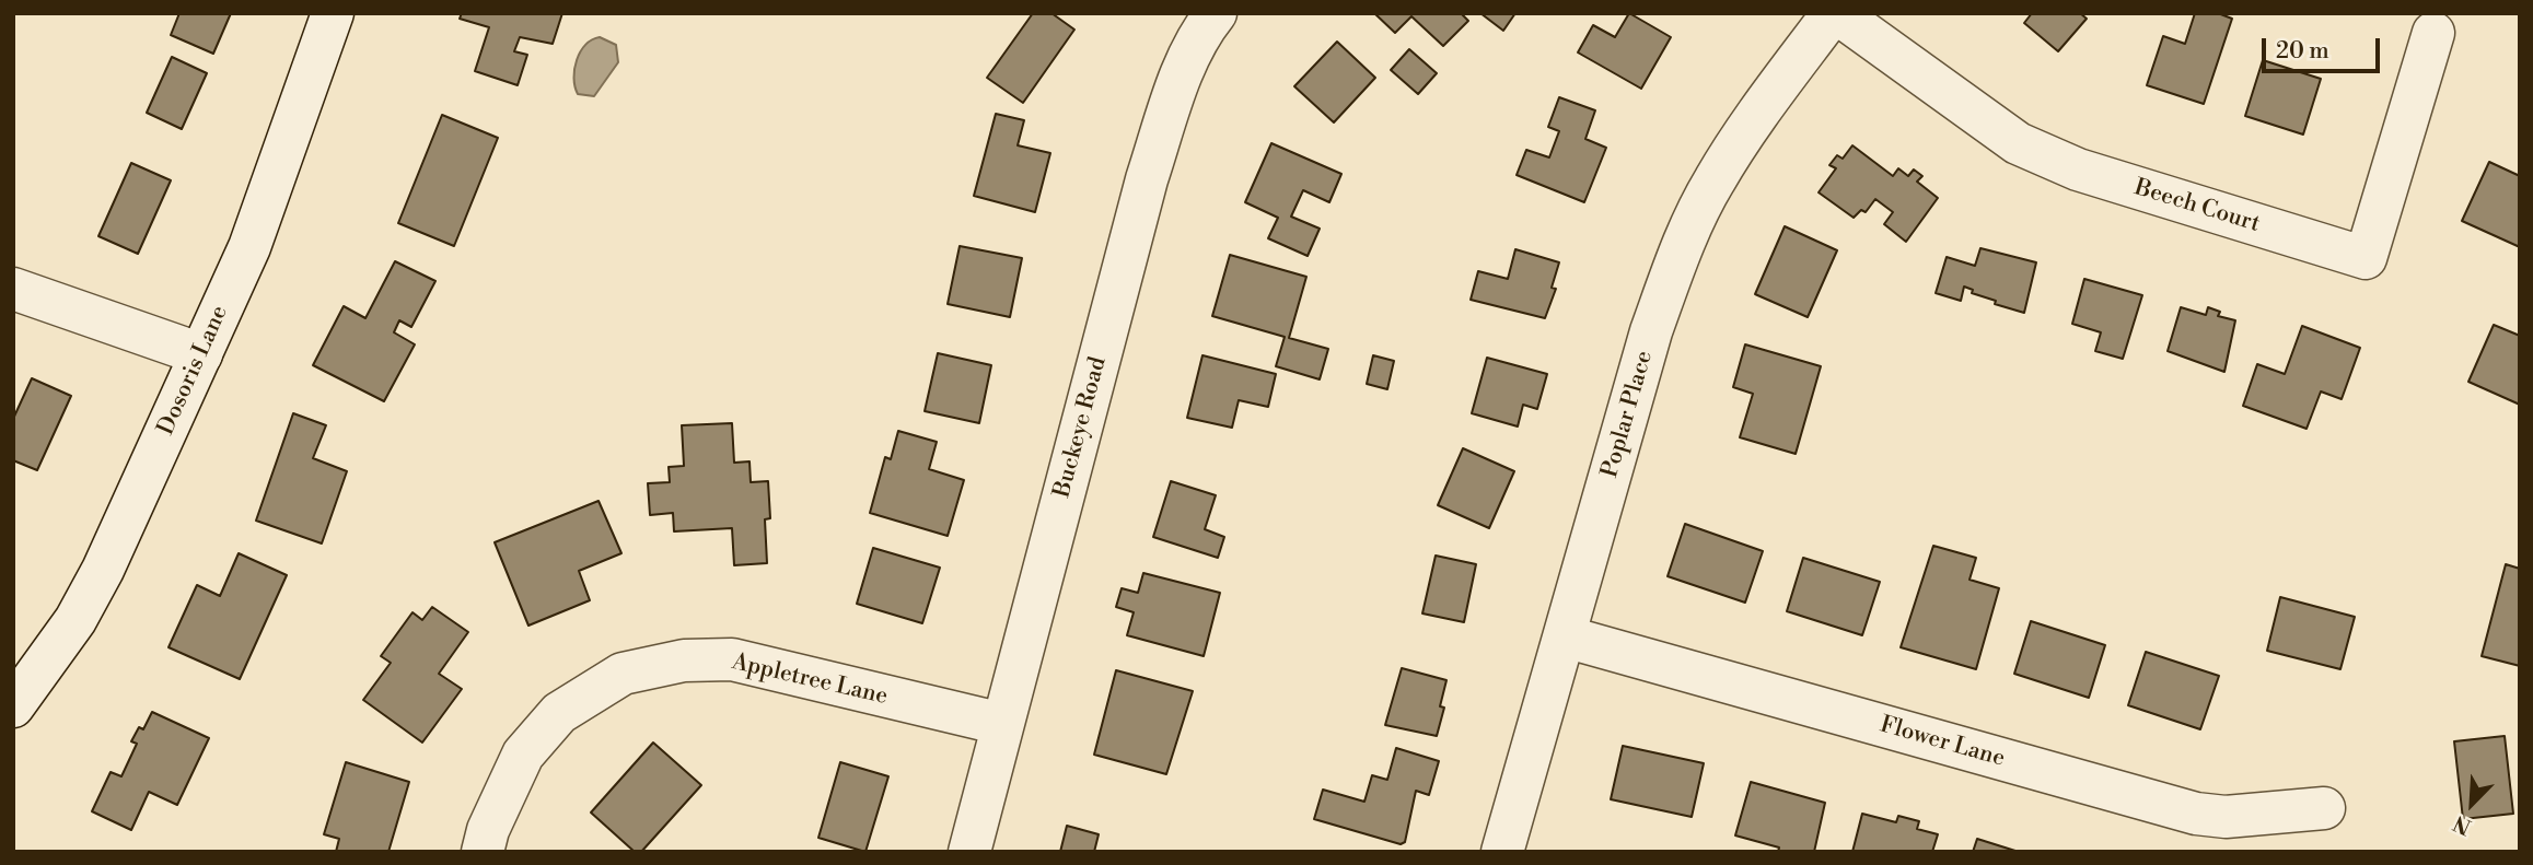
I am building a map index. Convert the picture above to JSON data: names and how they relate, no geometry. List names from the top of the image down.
{
  "streets": {
    "street": [
      "Beech Court",
      "Dosoris Lane",
      "Poplar Place",
      "Buckeye Road",
      "Appletree Lane",
      "Flower Lane"
    ]
  },
  "crossings": [
    ["Beech Court", "Poplar Place"],
    ["Poplar Place", "Flower Lane"],
    ["Buckeye Road", "Appletree Lane"]
  ],
  "scale_bar": "20 m",
  "north": "bottom left"
}
